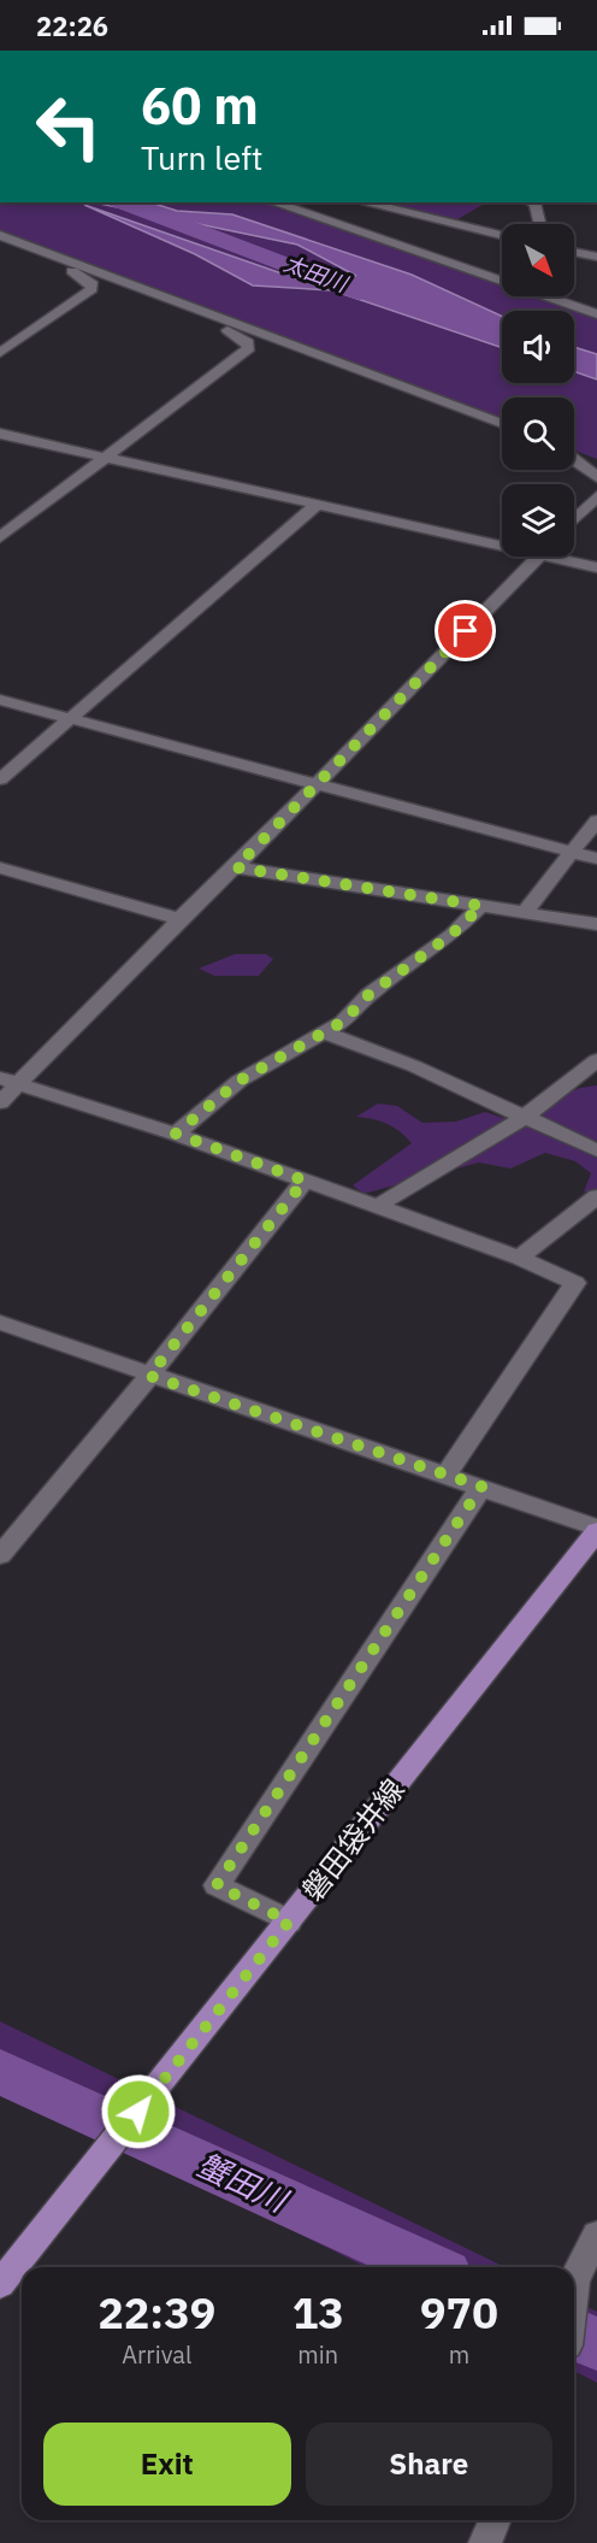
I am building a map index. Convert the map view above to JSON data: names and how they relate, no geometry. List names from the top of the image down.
{
  "streets": {
    "main road": ["磐田袋井線"]
  },
  "water": ["太田川", "蟹田川"],
  "north": "bottom right",
  "page": {
    "status": "22:26",
    "turn": ["60 m", "Turn left"],
    "eta": [
      "22:39",
      "Arrival",
      "13",
      "min",
      "970",
      "m"
    ],
    "buttons": ["Exit", "Share"]
  }
}
